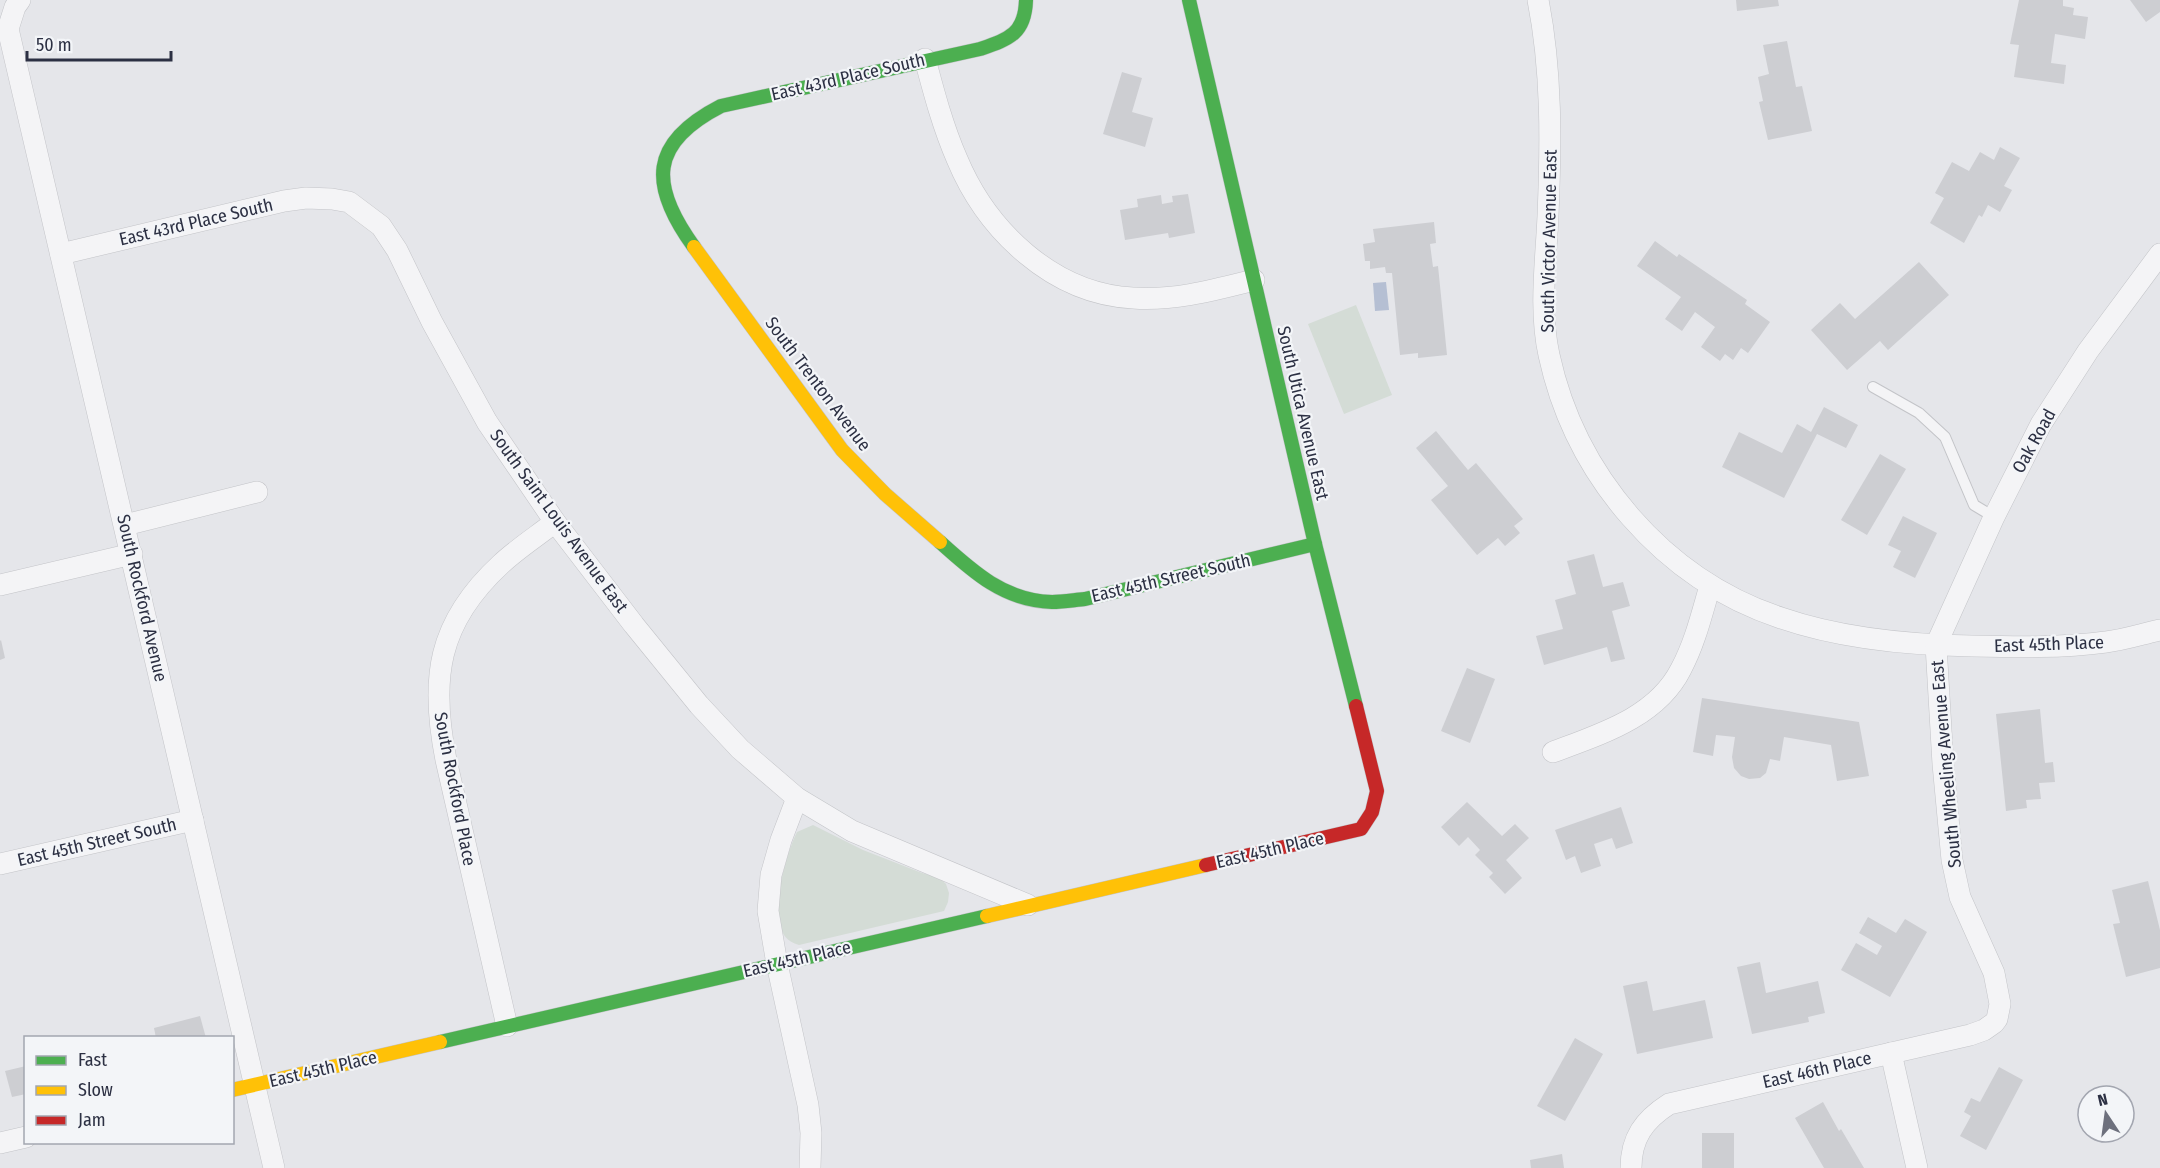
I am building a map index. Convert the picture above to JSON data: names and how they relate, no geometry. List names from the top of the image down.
{
  "streets": {
    "street": [
      "East 43rd Place South",
      "South Victor Avenue East",
      "South Trenton Avenue",
      "South Utica Avenue East",
      "Oak Road",
      "South Saint Louis Avenue East",
      "East 45th Street South",
      "South Rockford Avenue",
      "East 45th Place",
      "South Wheeling Avenue East",
      "South Rockford Place",
      "East 46th Place"
    ]
  },
  "crossings": [
    ["East 43rd Place South", "South Trenton Avenue"],
    ["East 43rd Place South", "South Saint Louis Avenue East"],
    ["East 43rd Place South", "South Rockford Avenue"],
    ["South Victor Avenue East", "Oak Road"],
    ["South Victor Avenue East", "East 45th Place"],
    ["South Victor Avenue East", "South Wheeling Avenue East"],
    ["South Trenton Avenue", "East 45th Street South"],
    ["South Utica Avenue East", "East 45th Street South"],
    ["South Utica Avenue East", "East 45th Place"],
    ["Oak Road", "East 45th Place"],
    ["Oak Road", "South Wheeling Avenue East"],
    ["South Saint Louis Avenue East", "East 45th Place"],
    ["South Saint Louis Avenue East", "South Rockford Place"],
    ["East 45th Street South", "South Rockford Avenue"],
    ["South Rockford Avenue", "East 45th Place"],
    ["East 45th Place", "South Wheeling Avenue East"],
    ["East 45th Place", "South Rockford Place"],
    ["South Wheeling Avenue East", "East 46th Place"]
  ],
  "legend": ["Fast", "Slow", "Jam"],
  "scale_bar": "50 m",
  "north": "top"
}
